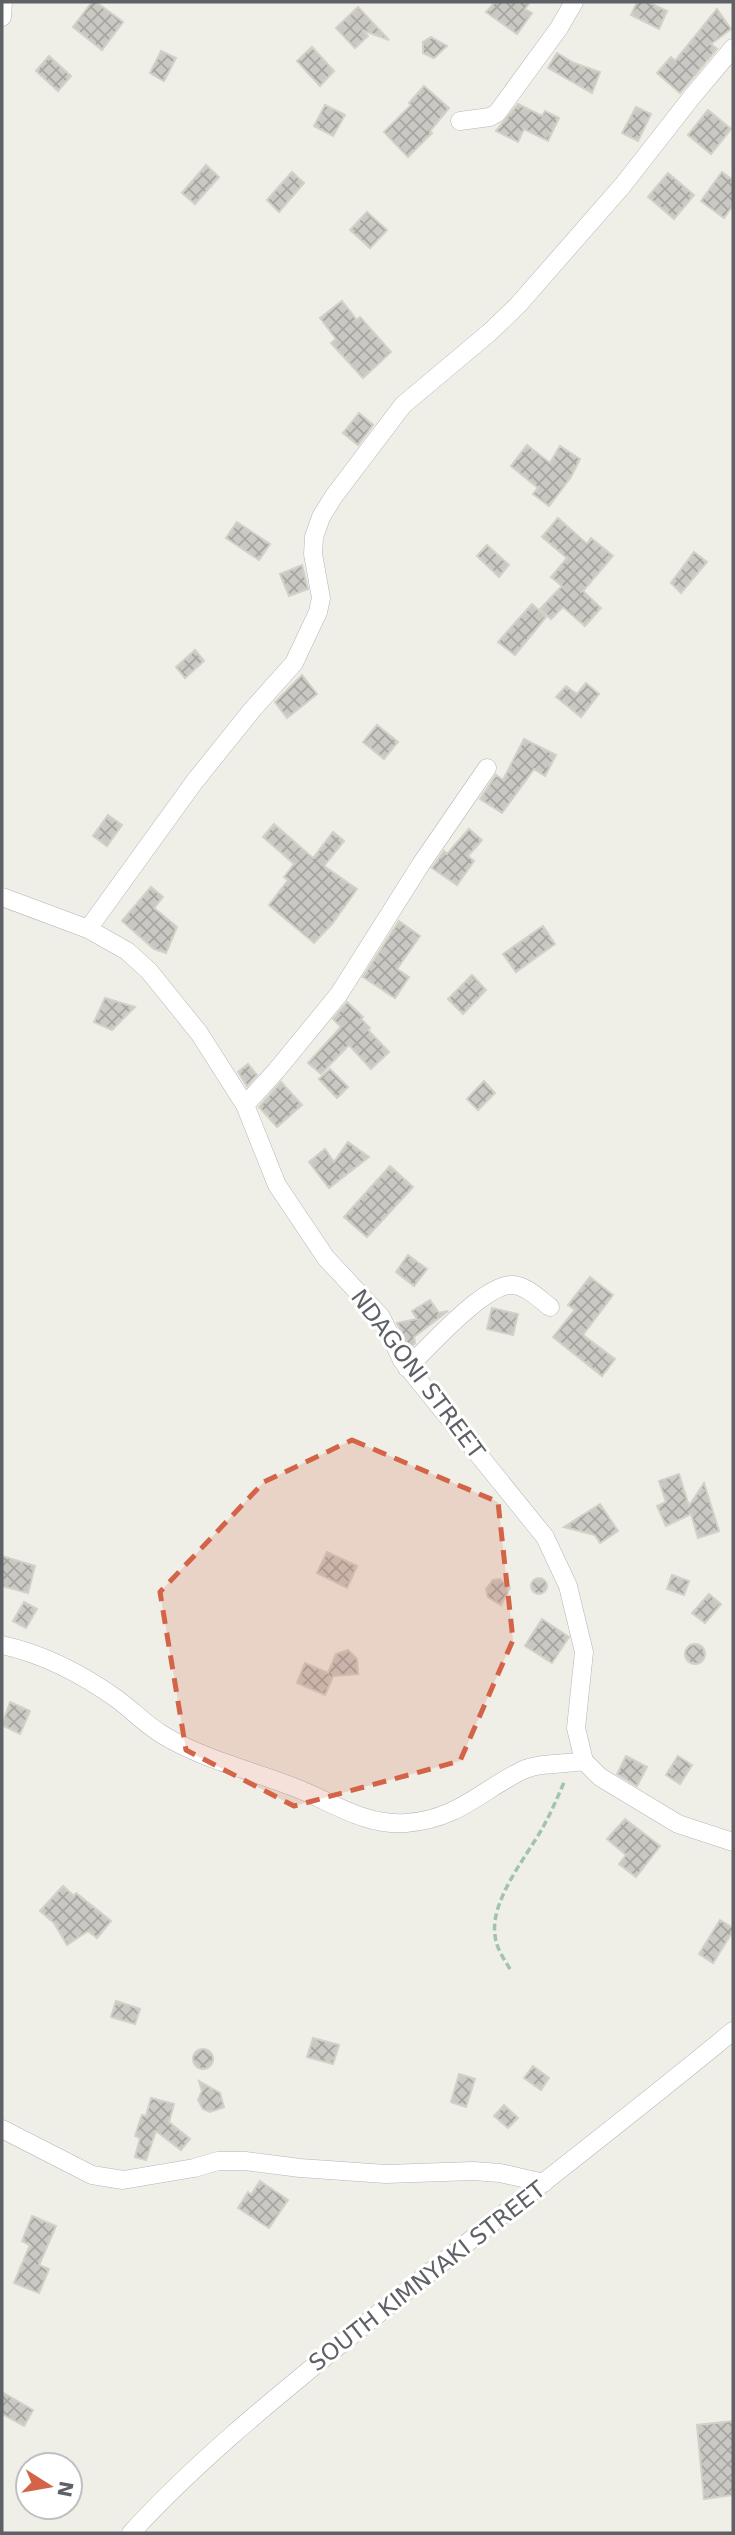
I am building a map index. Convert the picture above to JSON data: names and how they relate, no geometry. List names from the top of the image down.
{
  "streets": {
    "street": ["NDAGONI STREET", "SOUTH KIMNYAKI STREET"]
  },
  "north": "right"
}
